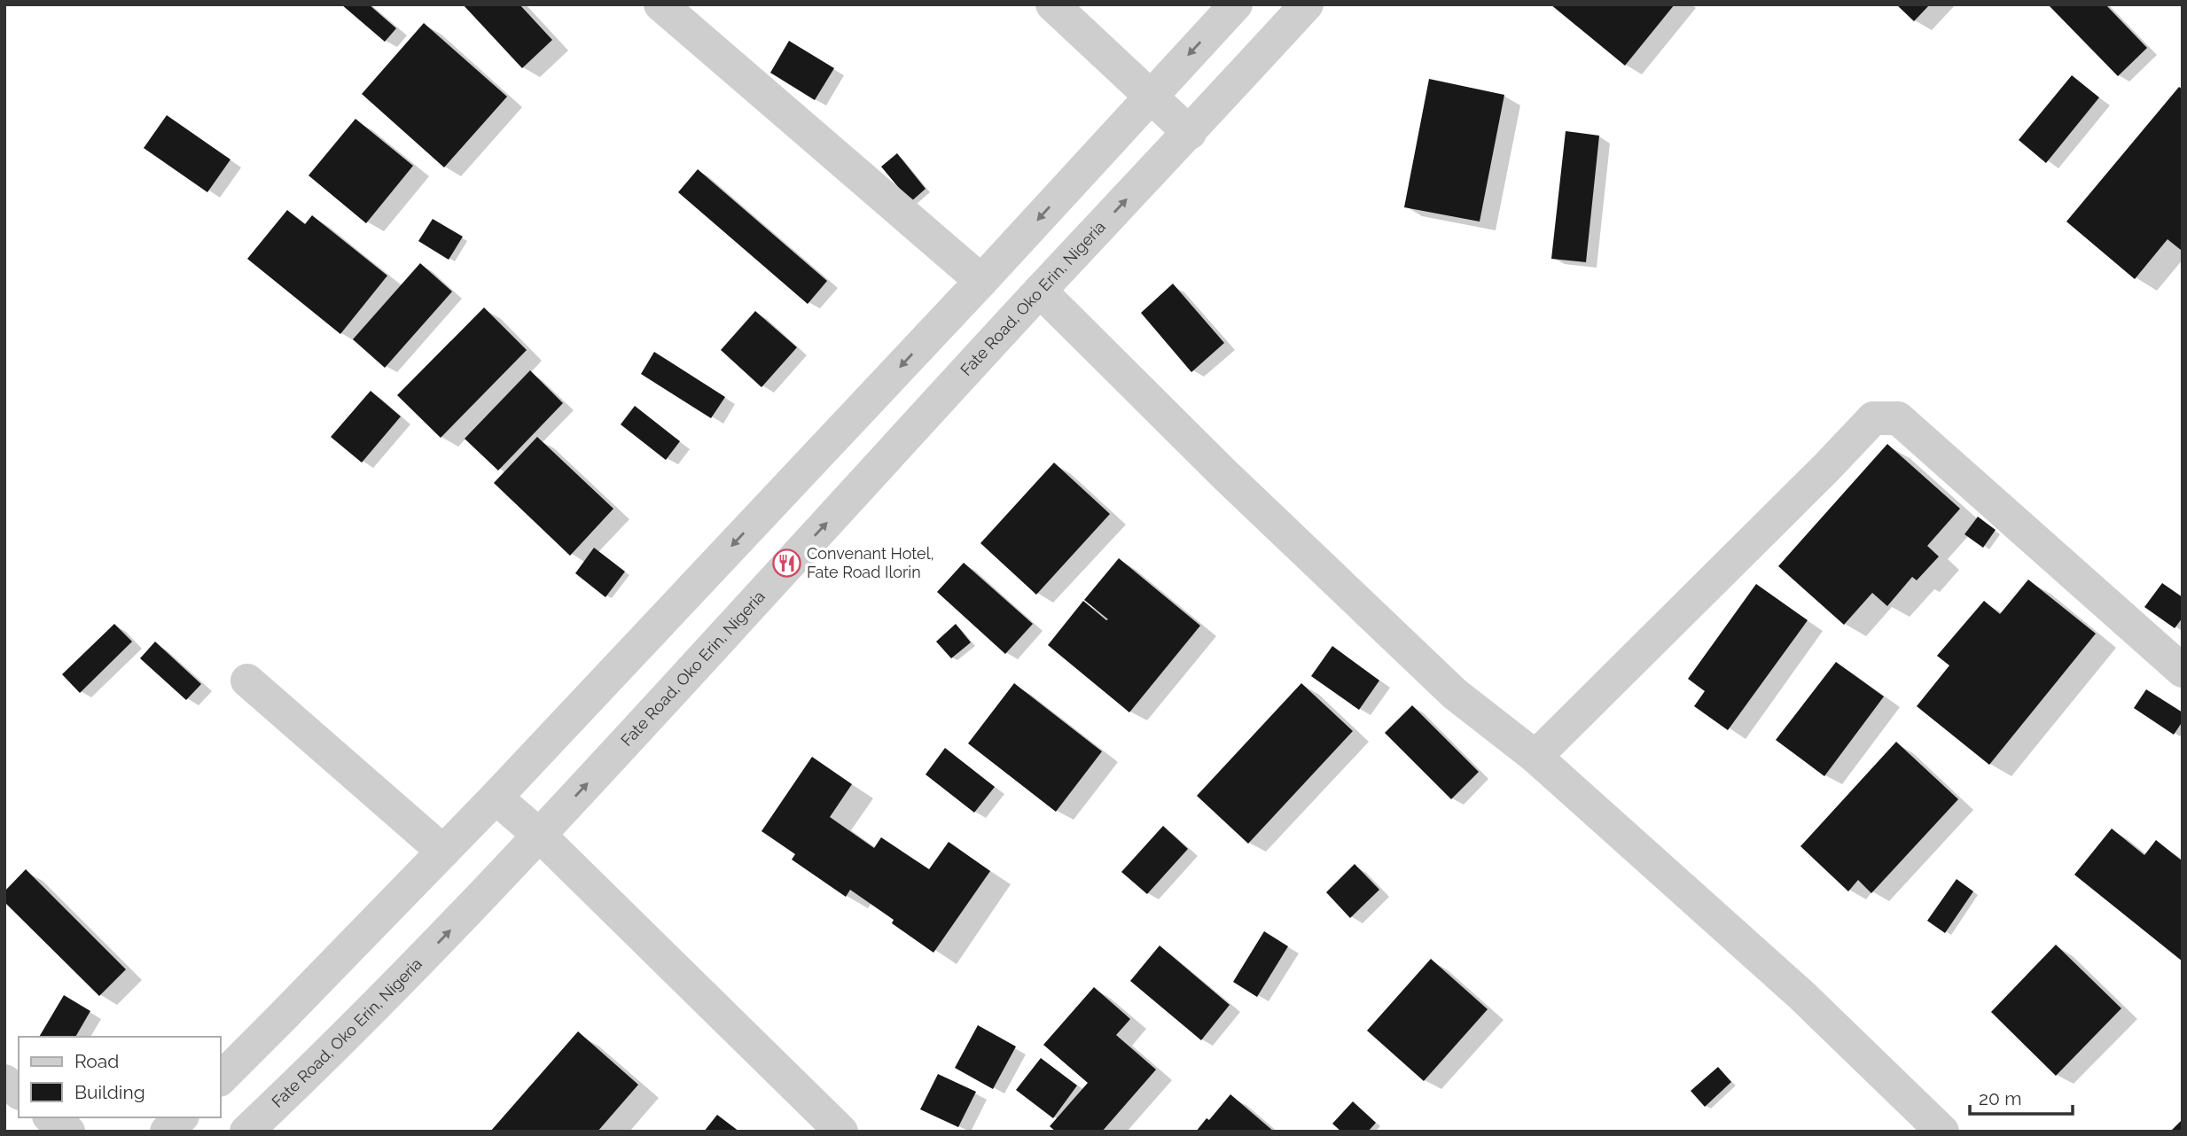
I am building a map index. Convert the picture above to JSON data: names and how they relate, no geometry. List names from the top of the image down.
{
  "streets": {
    "street": ["Fate Road, Oko Erin, Nigeria"]
  },
  "places": {
    "restaurant": ["Convenant Hotel, Fate Road Ilorin"]
  },
  "legend": ["Road", "Building"],
  "scale_bar": "20 m"
}
